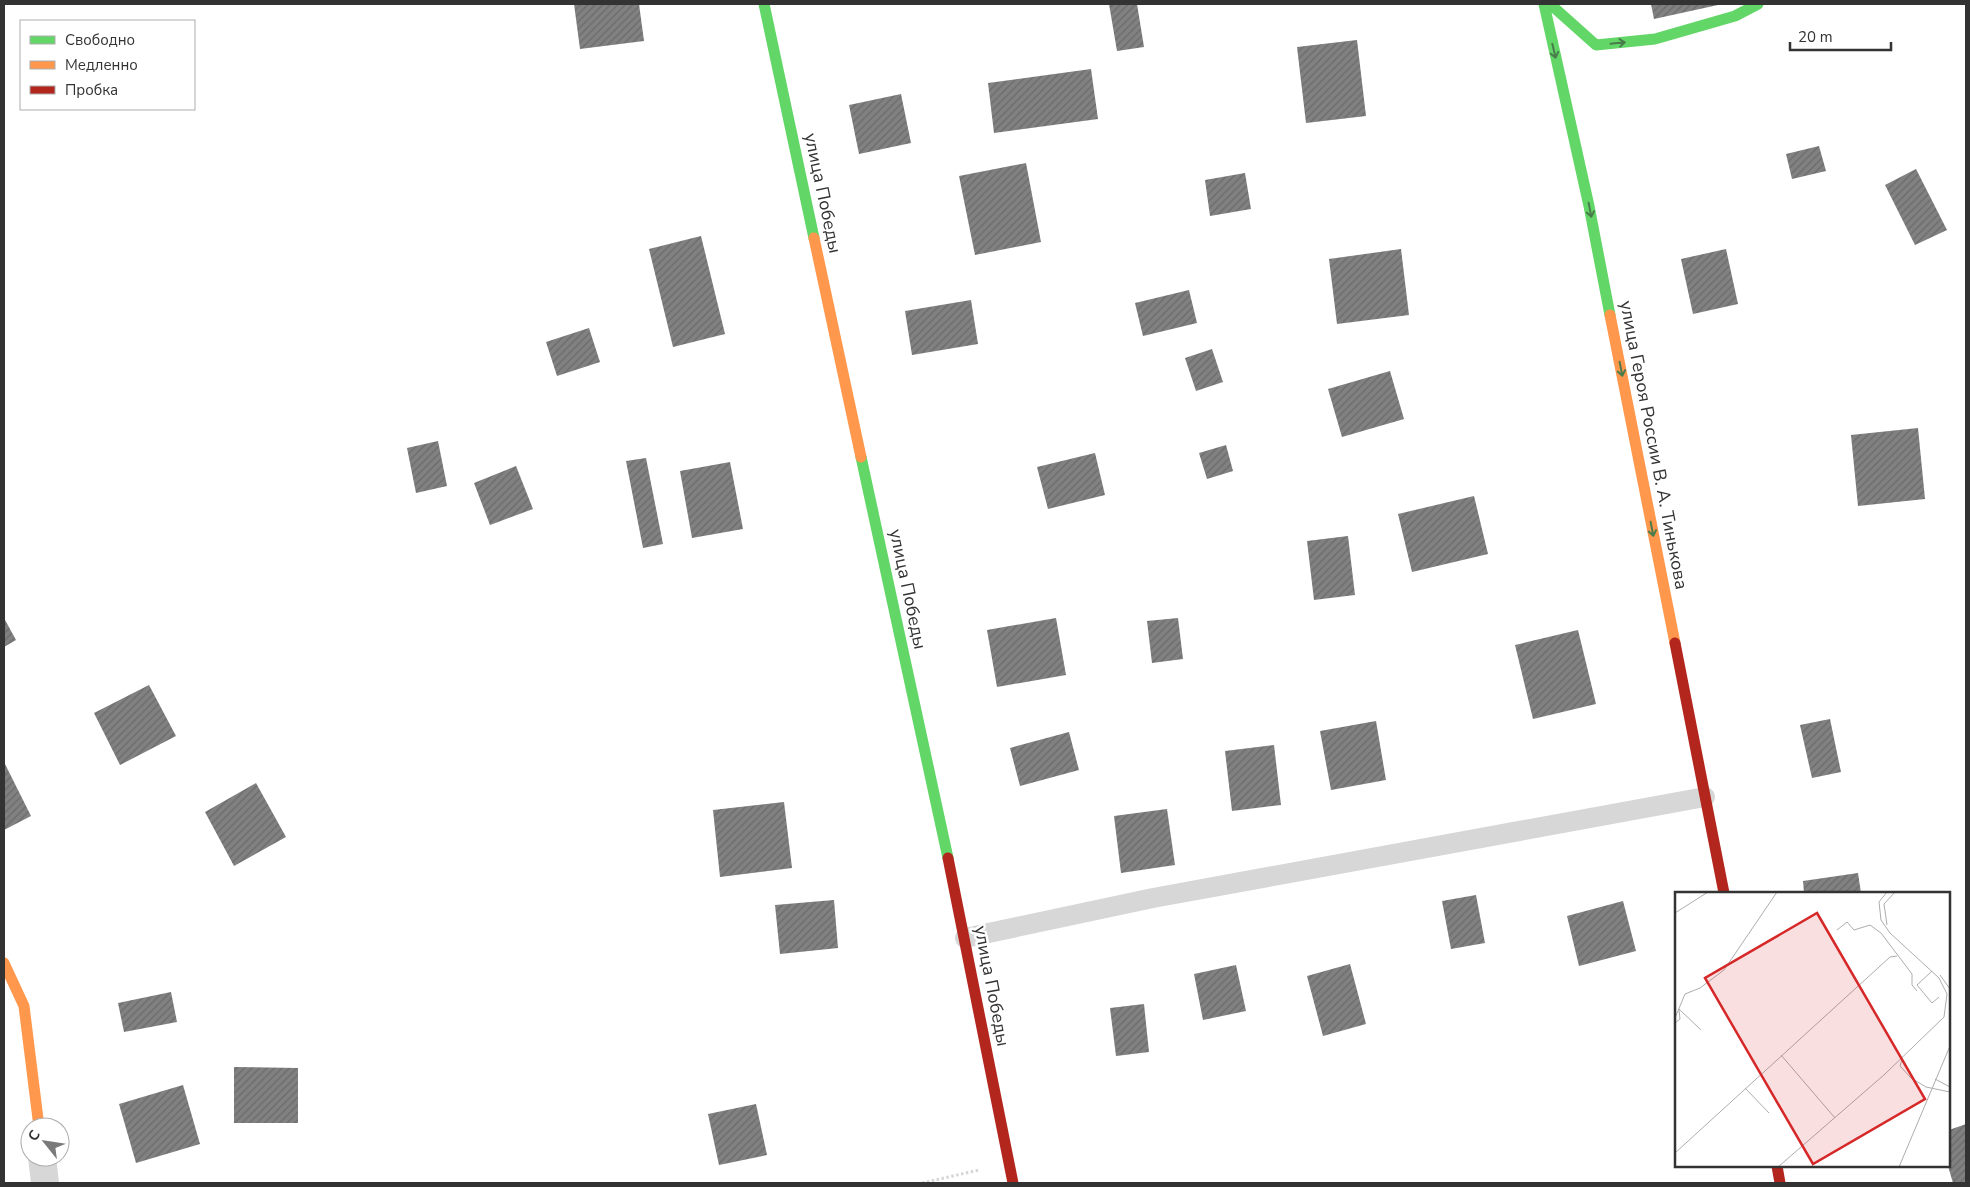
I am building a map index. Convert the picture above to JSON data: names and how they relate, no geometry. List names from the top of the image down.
{
  "streets": {
    "street": ["улица Победы", "улица Героя России В. А. Тинькова"]
  },
  "one_way": ["улица Героя России В. А. Тинькова"],
  "legend": ["Свободно", "Медленно", "Пробка"],
  "scale_bar": "20 m",
  "north": "top left"
}
